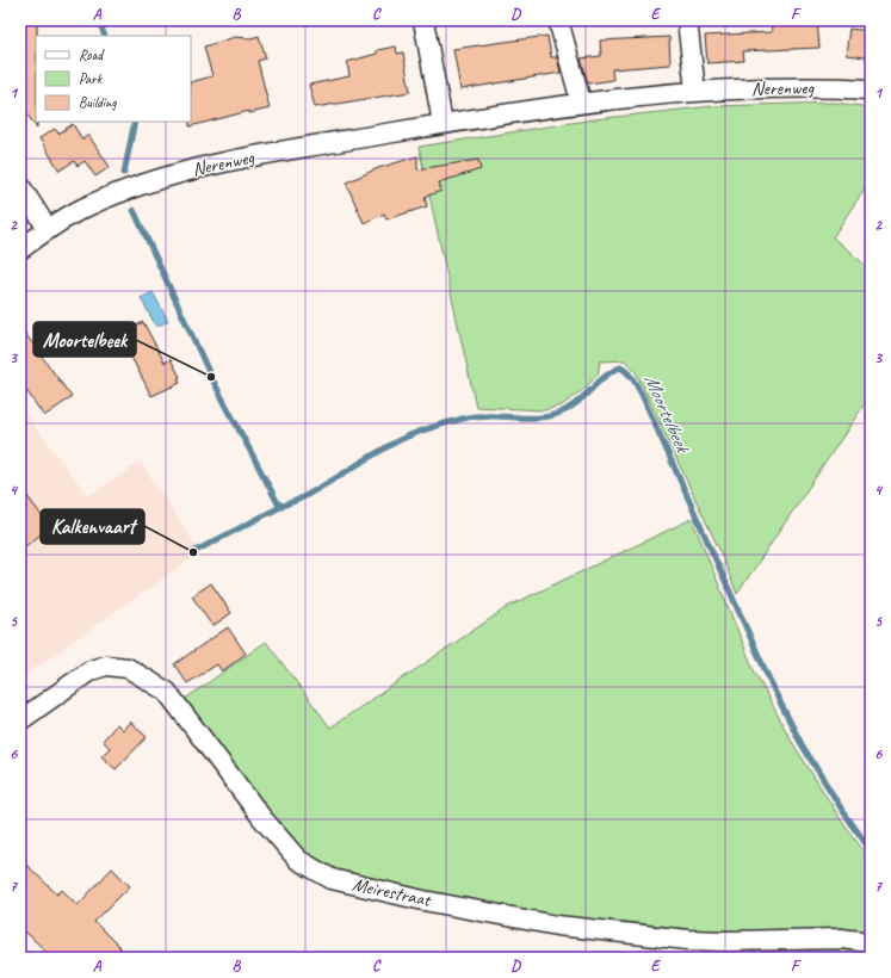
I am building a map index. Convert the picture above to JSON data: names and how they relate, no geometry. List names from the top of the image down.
{
  "streets": {
    "street": ["Nerenweg", "Meirestraat"]
  },
  "water": ["Moortelbeek"],
  "places": ["Moortelbeek", "Kalkenvaart"],
  "legend": ["Road", "Park", "Building"],
  "grid": {
    "columns": [
      "A",
      "B",
      "C",
      "D",
      "E",
      "F"
    ],
    "rows": [
      "1",
      "2",
      "3",
      "4",
      "5",
      "6",
      "7"
    ]
  }
}
